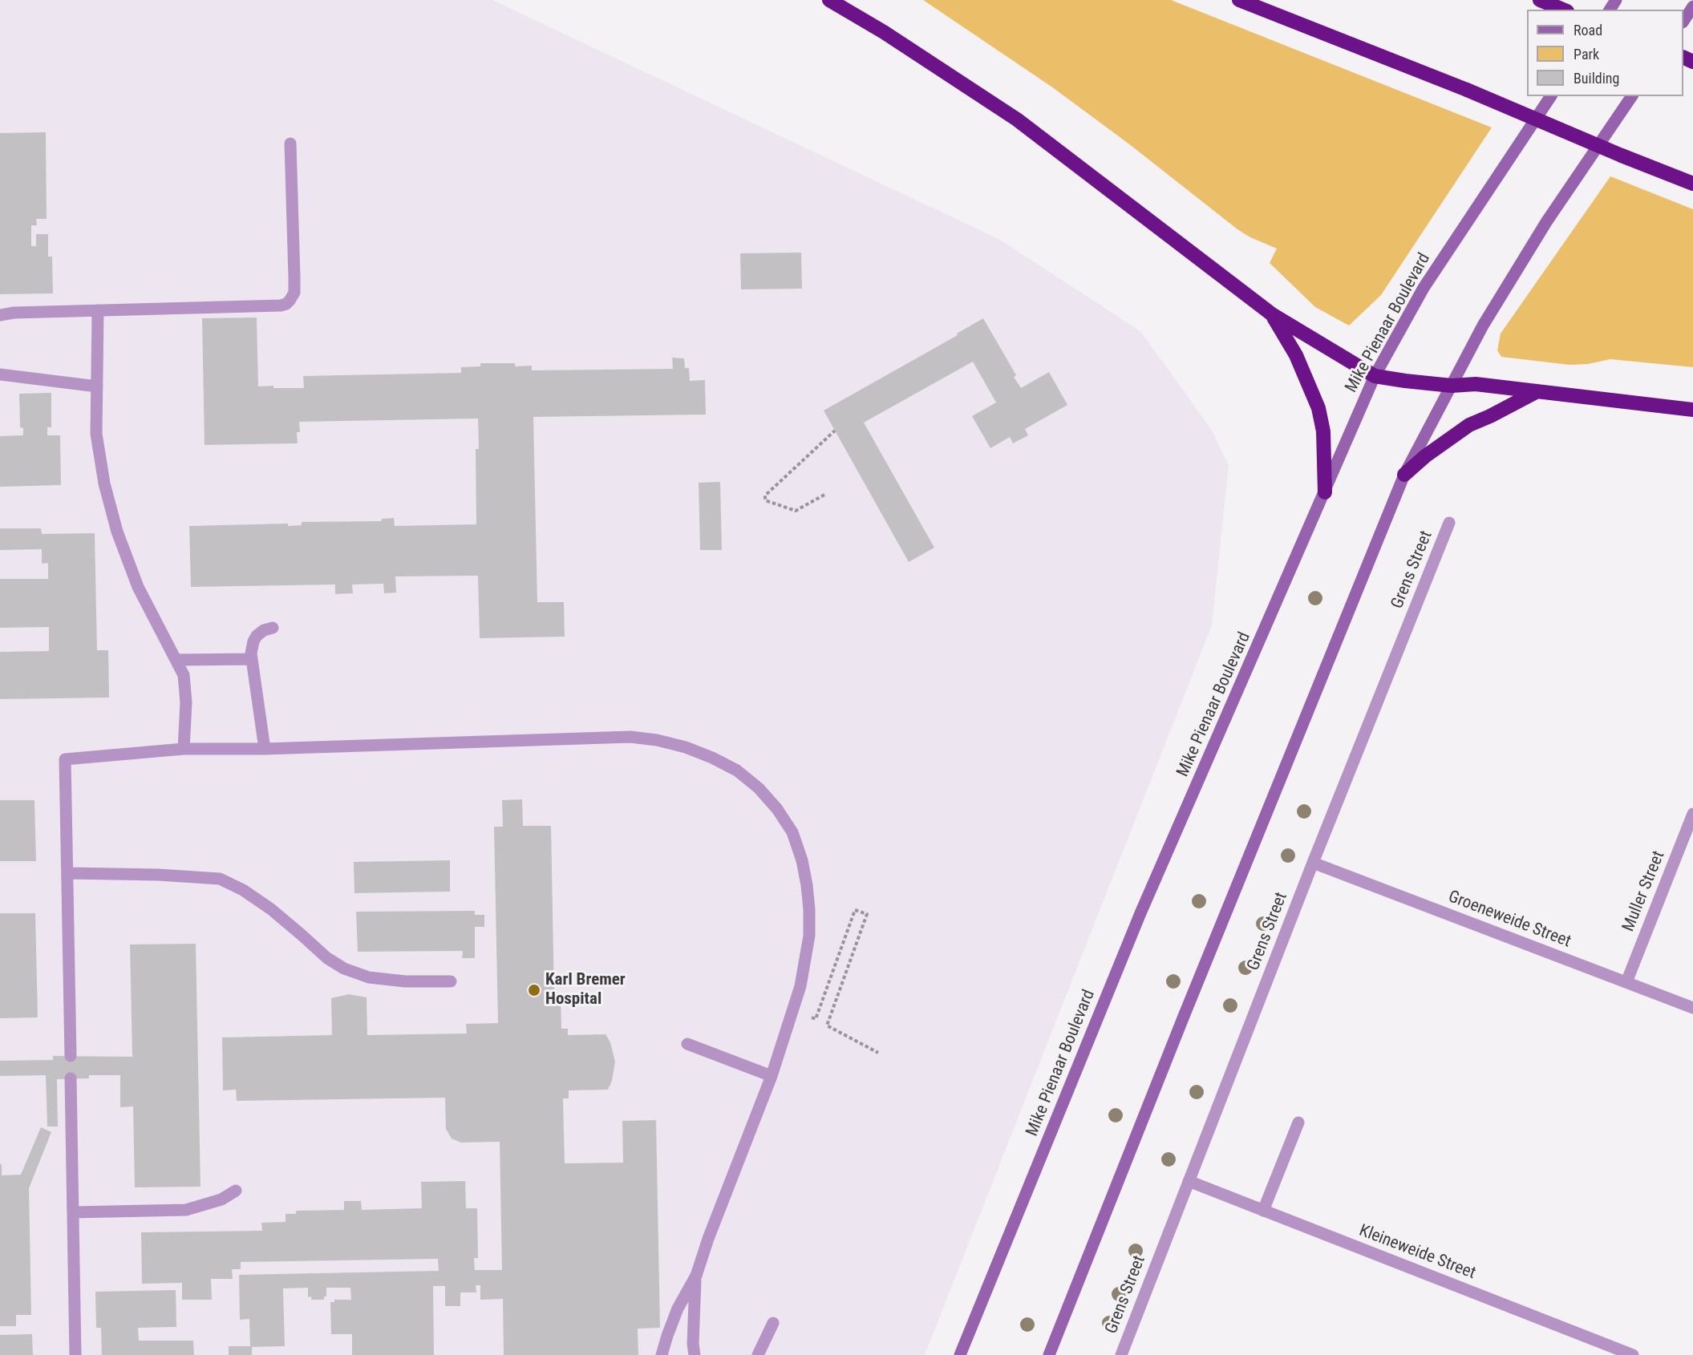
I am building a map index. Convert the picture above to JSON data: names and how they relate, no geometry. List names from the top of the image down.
{
  "streets": {
    "main road": ["Mike Pienaar Boulevard"],
    "street": [
      "Grens Street",
      "Muller Street",
      "Groeneweide Street",
      "Kleineweide Street"
    ]
  },
  "crossings": [
    ["Grens Street", "Groeneweide Street"],
    ["Grens Street", "Kleineweide Street"],
    ["Muller Street", "Groeneweide Street"]
  ],
  "places": ["Karl Bremer Hospital"],
  "legend": ["Road", "Park", "Building"]
}
